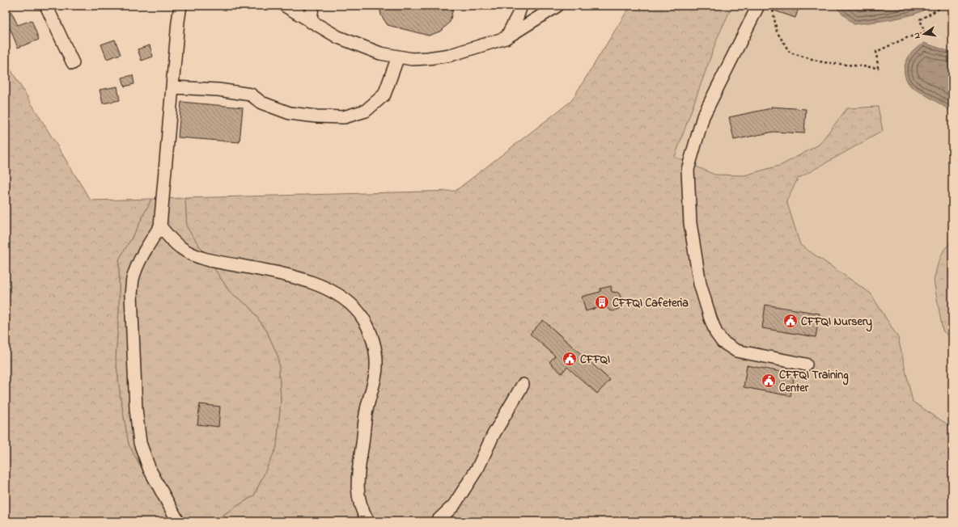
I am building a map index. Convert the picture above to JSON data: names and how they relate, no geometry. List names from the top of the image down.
{
  "places": {
    "building": ["CFFQI Cafeteria"],
    "public building": ["CFFQI Nursery", "CFFQI", "CFFQI Training Center"]
  },
  "north": "left"
}
